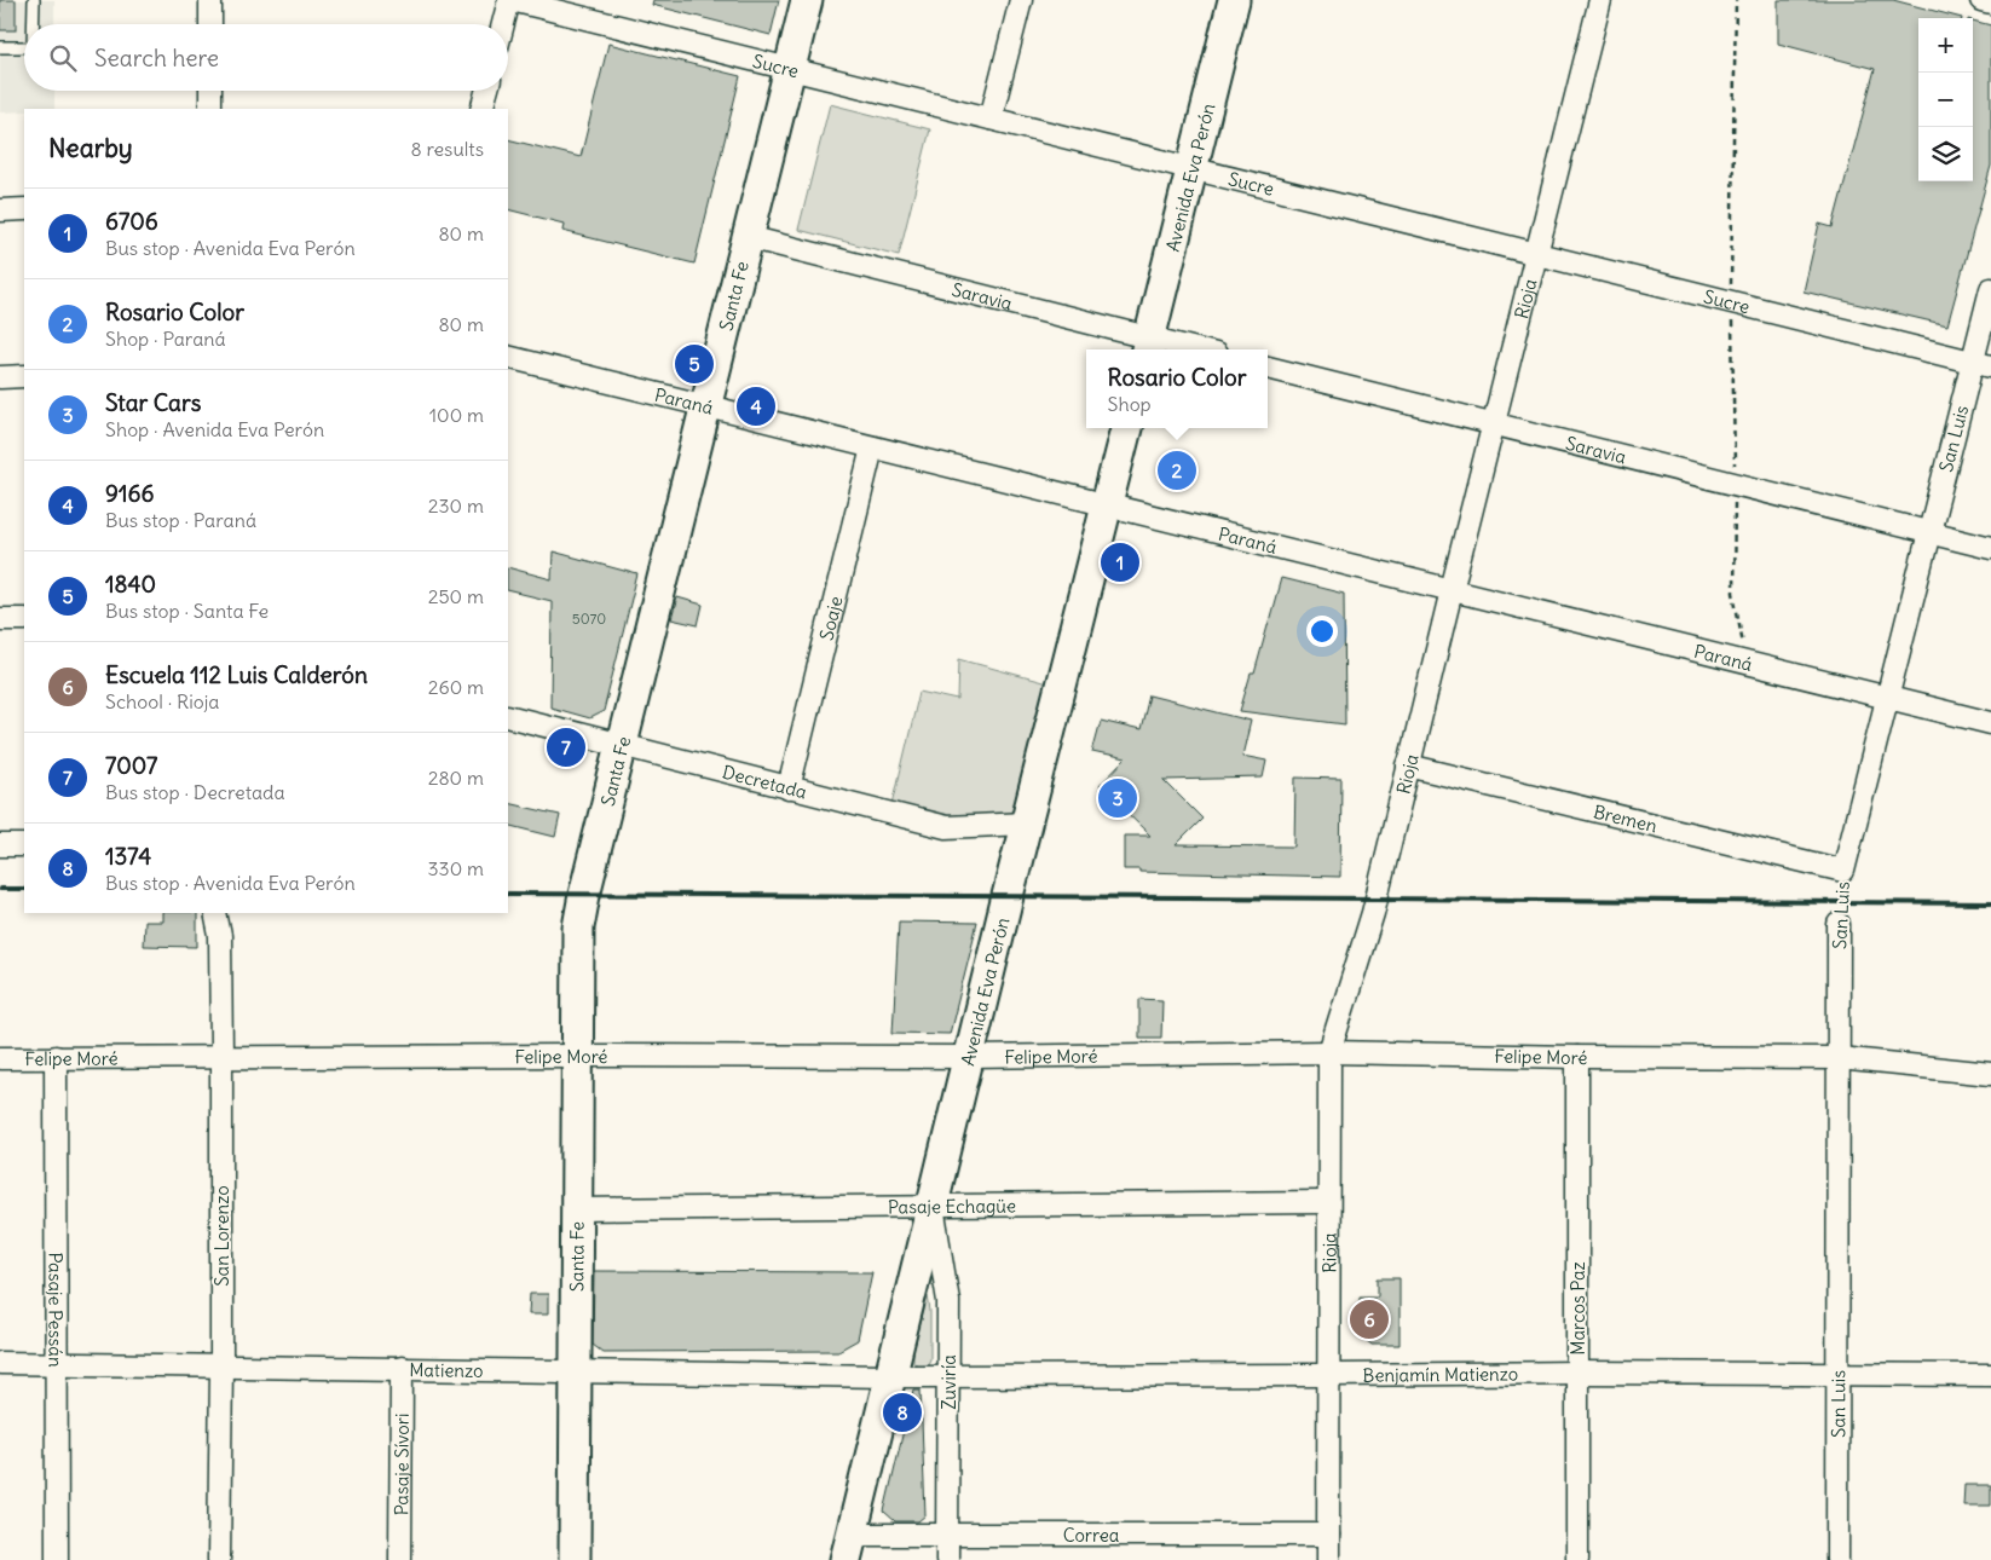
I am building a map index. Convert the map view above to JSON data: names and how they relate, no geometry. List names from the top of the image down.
{
  "streets": {
    "main road": ["Avenida Eva Perón", "Santa Fe"],
    "street": [
      "Sucre",
      "Saravia",
      "Rioja",
      "Paraná",
      "San Luis",
      "Soaje",
      "Decretada",
      "Bremen",
      "Felipe Moré",
      "Pasaje Echagüe",
      "San Lorenzo",
      "Pasaje Pessán",
      "Marcos Paz",
      "Matienzo",
      "Benjamín Matienzo",
      "Zuviría",
      "Pasaje Sívori",
      "Correa"
    ]
  },
  "crossings": [
    ["Sucre", "Avenida Eva Perón"],
    ["Sucre", "Santa Fe"],
    ["Sucre", "Rioja"],
    ["Sucre", "San Luis"],
    ["Avenida Eva Perón", "Saravia"],
    ["Avenida Eva Perón", "Paraná"],
    ["Avenida Eva Perón", "Decretada"],
    ["Avenida Eva Perón", "Felipe Moré"],
    ["Avenida Eva Perón", "Pasaje Echagüe"],
    ["Avenida Eva Perón", "Matienzo"],
    ["Avenida Eva Perón", "Benjamín Matienzo"],
    ["Avenida Eva Perón", "Zuviría"],
    ["Avenida Eva Perón", "Correa"],
    ["Santa Fe", "Saravia"],
    ["Santa Fe", "Paraná"],
    ["Santa Fe", "Decretada"],
    ["Santa Fe", "Felipe Moré"],
    ["Santa Fe", "Pasaje Echagüe"],
    ["Santa Fe", "Matienzo"],
    ["Saravia", "Rioja"],
    ["Saravia", "San Luis"],
    ["Rioja", "Paraná"],
    ["Rioja", "Bremen"],
    ["Rioja", "Felipe Moré"],
    ["Rioja", "Pasaje Echagüe"],
    ["Rioja", "Benjamín Matienzo"],
    ["Rioja", "Correa"],
    ["Paraná", "San Luis"],
    ["Paraná", "Soaje"],
    ["San Luis", "Bremen"],
    ["San Luis", "Felipe Moré"],
    ["San Luis", "Benjamín Matienzo"],
    ["Soaje", "Decretada"],
    ["Felipe Moré", "San Lorenzo"],
    ["Felipe Moré", "Pasaje Pessán"],
    ["Felipe Moré", "Marcos Paz"],
    ["Pasaje Echagüe", "Zuviría"],
    ["San Lorenzo", "Matienzo"],
    ["Pasaje Pessán", "Matienzo"],
    ["Marcos Paz", "Benjamín Matienzo"],
    ["Matienzo", "Benjamín Matienzo"],
    ["Matienzo", "Pasaje Sívori"],
    ["Benjamín Matienzo", "Zuviría"],
    ["Zuviría", "Correa"]
  ],
  "house_numbers": ["5070"],
  "page": {
    "map_buttons": ["+", "−"],
    "search": "Search here",
    "heading": ["Nearby", "8 results"],
    "list": [
      {
        "mark": "1",
        "name": "6706",
        "note": "Bus stop · Avenida Eva Perón",
        "value": "80 m"
      },
      {
        "mark": "2",
        "name": "Rosario Color",
        "note": "Shop · Paraná",
        "value": "80 m"
      },
      {
        "mark": "3",
        "name": "Star Cars",
        "note": "Shop · Avenida Eva Perón",
        "value": "100 m"
      },
      {
        "mark": "4",
        "name": "9166",
        "note": "Bus stop · Paraná",
        "value": "230 m"
      },
      {
        "mark": "5",
        "name": "1840",
        "note": "Bus stop · Santa Fe",
        "value": "250 m"
      },
      {
        "mark": "6",
        "name": "Escuela 112 Luis Calderón",
        "note": "School · Rioja",
        "value": "260 m"
      },
      {
        "mark": "7",
        "name": "7007",
        "note": "Bus stop · Decretada",
        "value": "280 m"
      },
      {
        "mark": "8",
        "name": "1374",
        "note": "Bus stop · Avenida Eva Perón",
        "value": "330 m"
      }
    ],
    "pins": [
      "5",
      "4",
      "2",
      "1",
      "7",
      "3",
      "6",
      "8"
    ],
    "popup": ["Rosario Color", "Shop"]
  }
}
